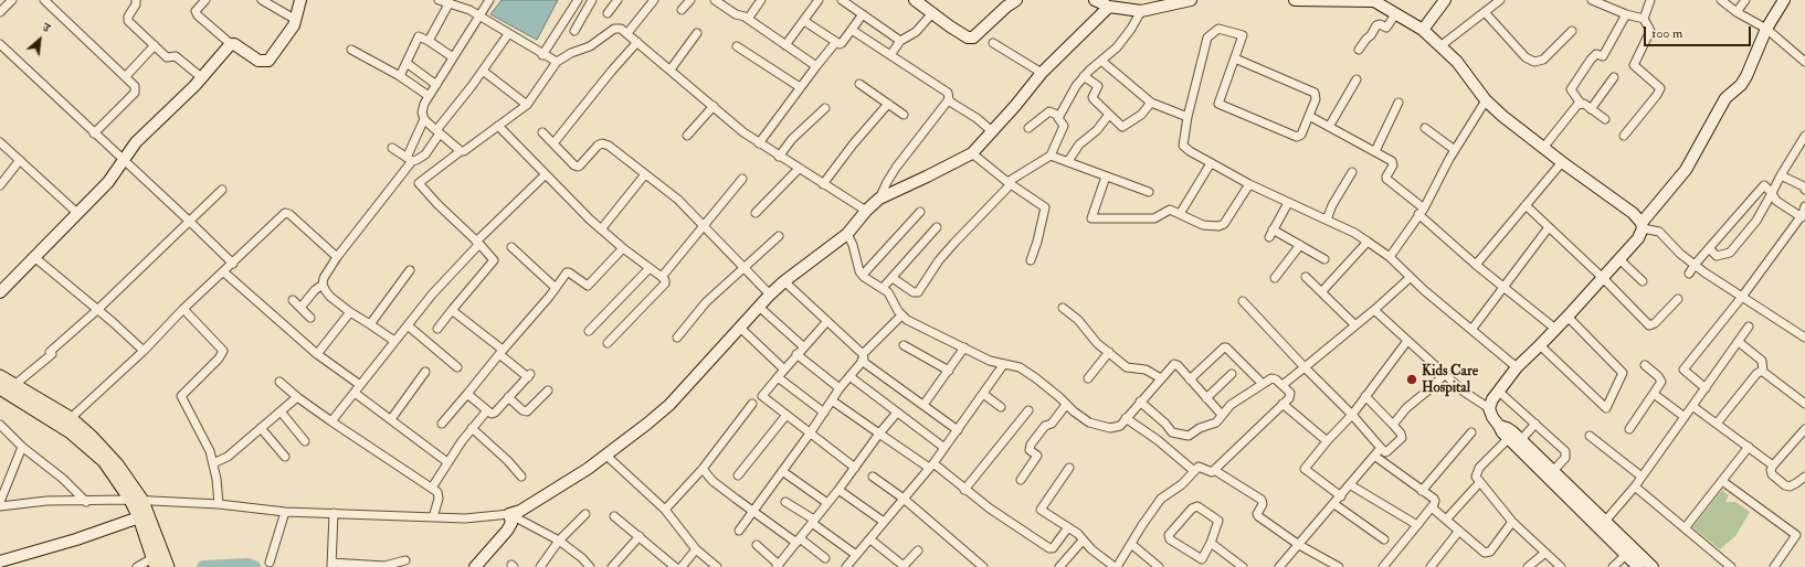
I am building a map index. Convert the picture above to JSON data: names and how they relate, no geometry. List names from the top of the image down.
{
  "places": ["Kids Care Hospital"],
  "scale_bar": "100 m",
  "north": "top right"
}
